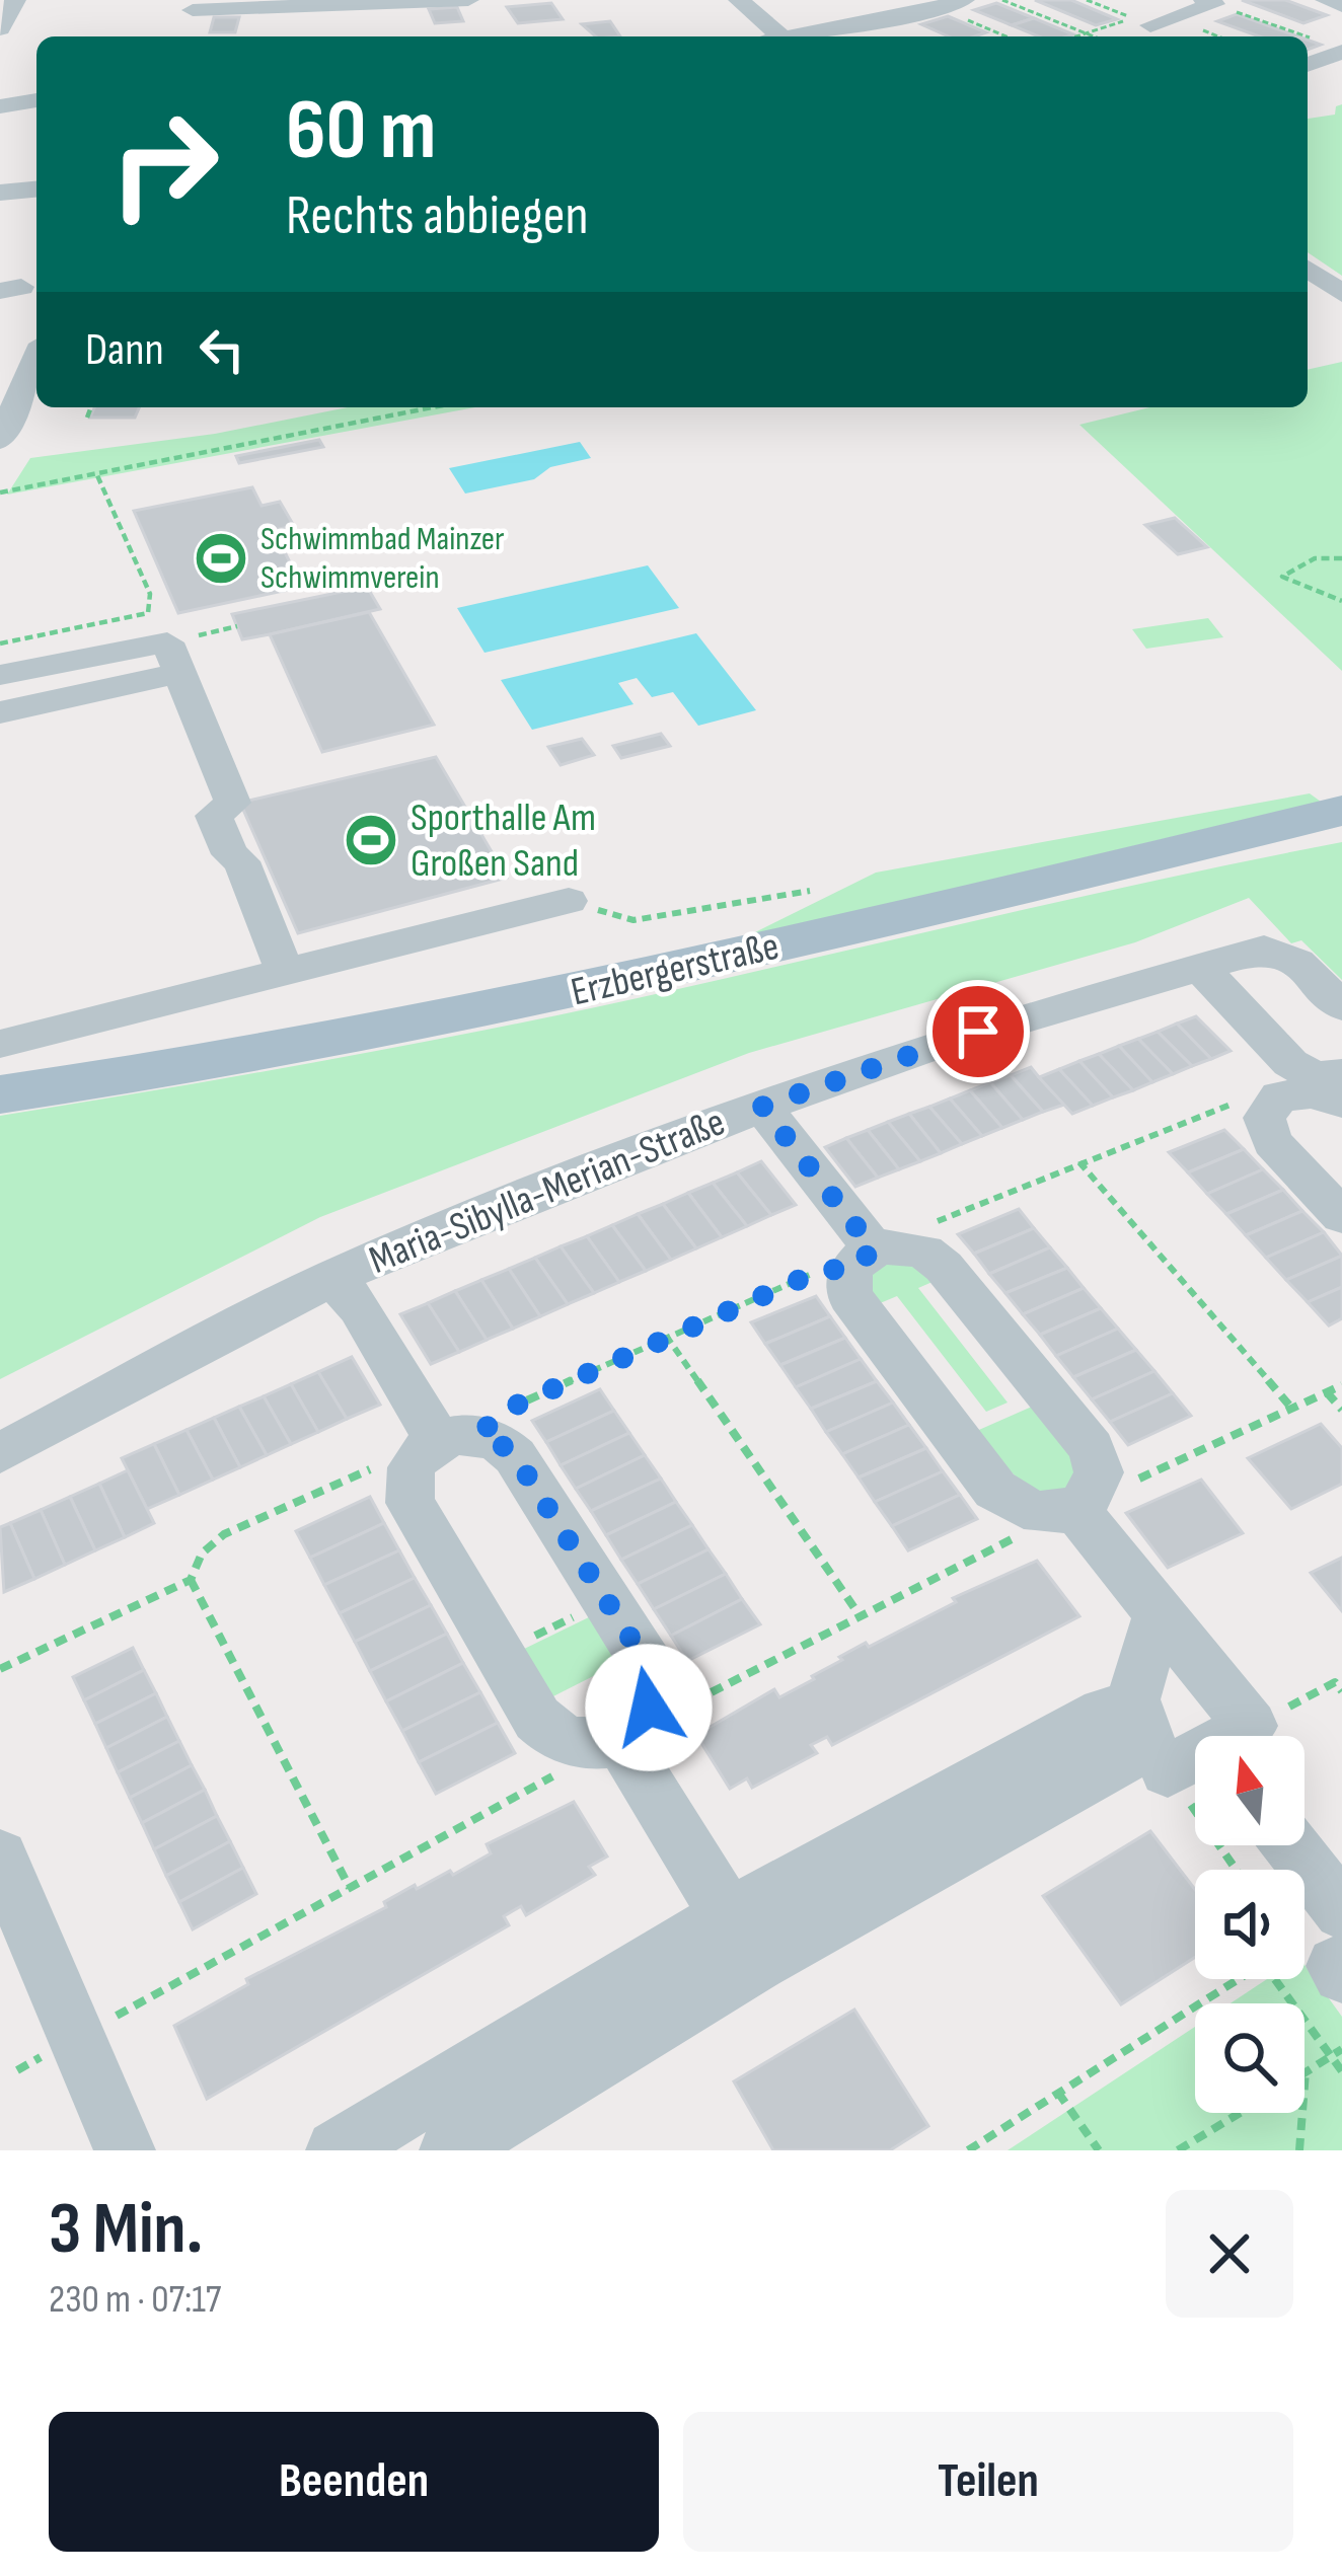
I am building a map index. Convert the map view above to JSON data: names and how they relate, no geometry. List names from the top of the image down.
{
  "streets": {
    "main road": ["Erzbergerstraße"],
    "street": ["Maria-Sibylla-Merian-Straße"]
  },
  "places": {
    "sports": ["Schwimmbad Mainzer Schwimmverein", "Sporthalle Am Großen Sand"]
  },
  "north": "top",
  "page": {
    "turn": ["60 m", "Rechts abbiegen"],
    "then": "Dann",
    "heading": ["3 Min.", "230 m · 07:17"],
    "buttons": ["Beenden", "Teilen"]
  }
}
